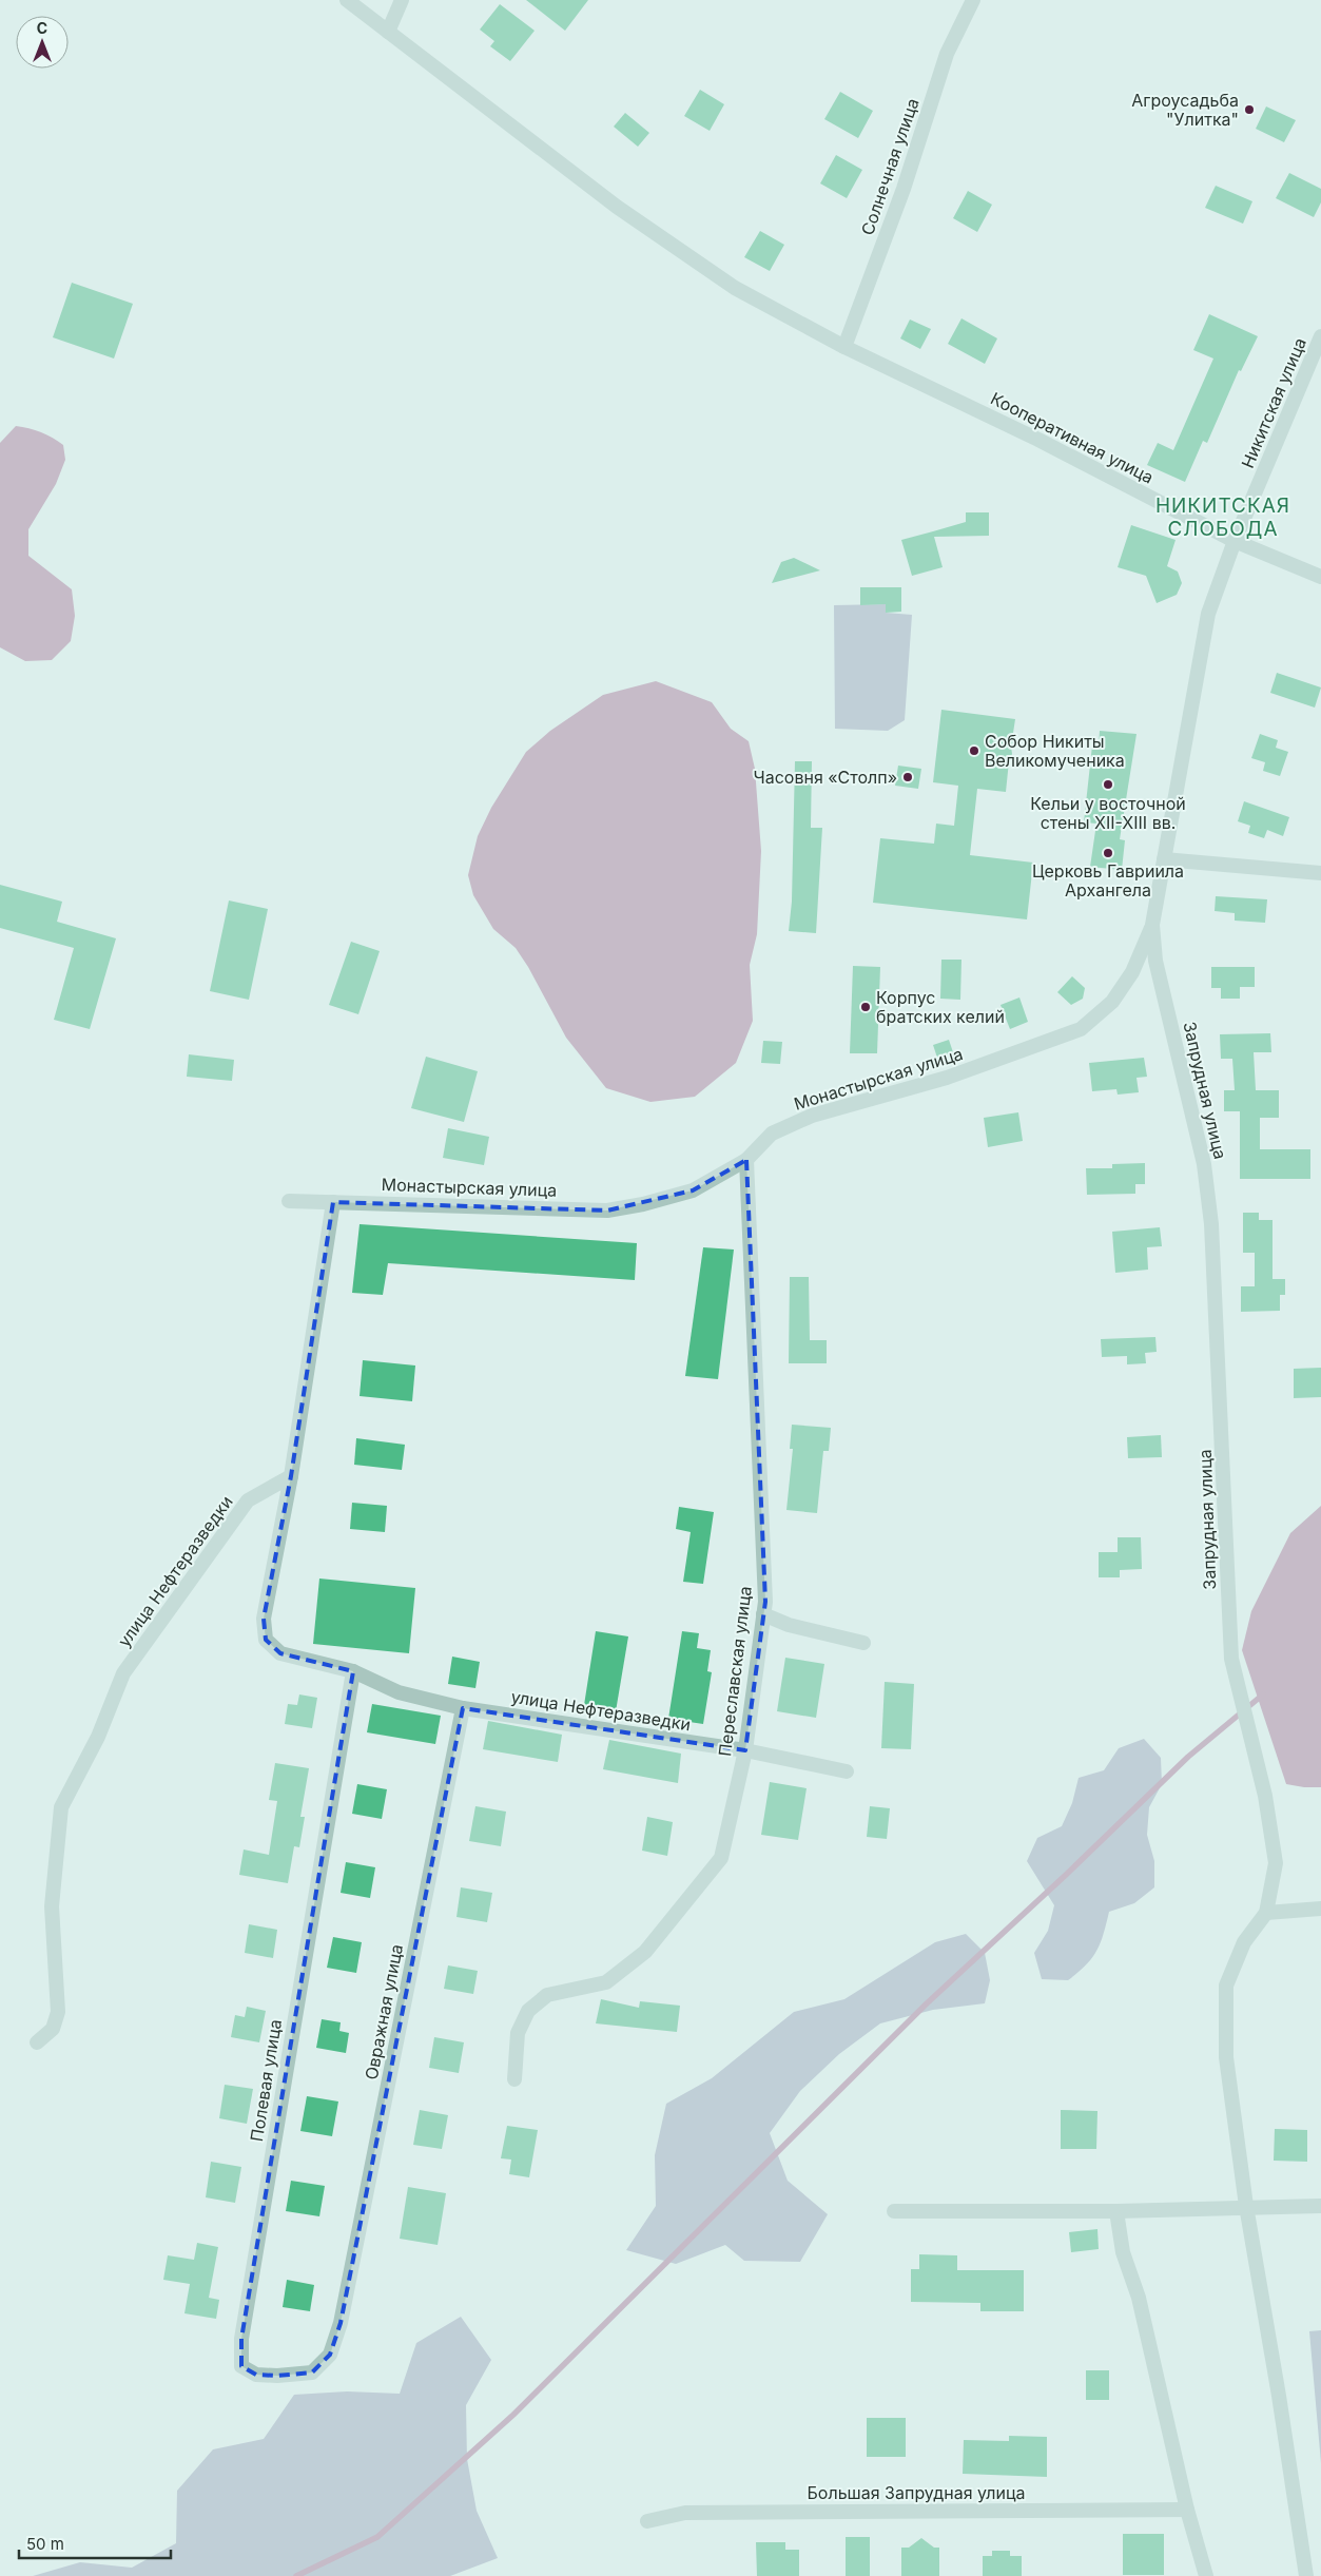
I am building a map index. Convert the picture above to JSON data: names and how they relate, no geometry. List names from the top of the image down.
{
  "streets": {
    "street": [
      "Солнечная улица",
      "Никитская улица",
      "Кооперативная улица",
      "Монастырская улица",
      "Запрудная улица",
      "улица Нефтеразведки",
      "Переславская улица",
      "Овражная улица",
      "Полевая улица",
      "Большая Запрудная улица"
    ]
  },
  "crossings": [
    ["Солнечная улица", "Кооперативная улица"],
    ["Никитская улица", "Кооперативная улица"],
    ["Никитская улица", "Запрудная улица"],
    ["Кооперативная улица", "Запрудная улица"],
    ["Монастырская улица", "Запрудная улица"],
    ["Монастырская улица", "Переславская улица"],
    ["улица Нефтеразведки", "Переславская улица"],
    ["улица Нефтеразведки", "Овражная улица"],
    ["улица Нефтеразведки", "Полевая улица"],
    ["Овражная улица", "Полевая улица"]
  ],
  "districts": ["НИКИТСКАЯ СЛОБОДА"],
  "places": [
    "Агроусадьба \"Улитка\"",
    "Собор Никиты Великомученика",
    "Часовня «Столп»",
    "Кельи у восточной стены XII-XIII вв.",
    "Церковь Гавриила Архангела",
    "Корпус братских келий"
  ],
  "scale_bar": "50 m",
  "north": "top"
}
